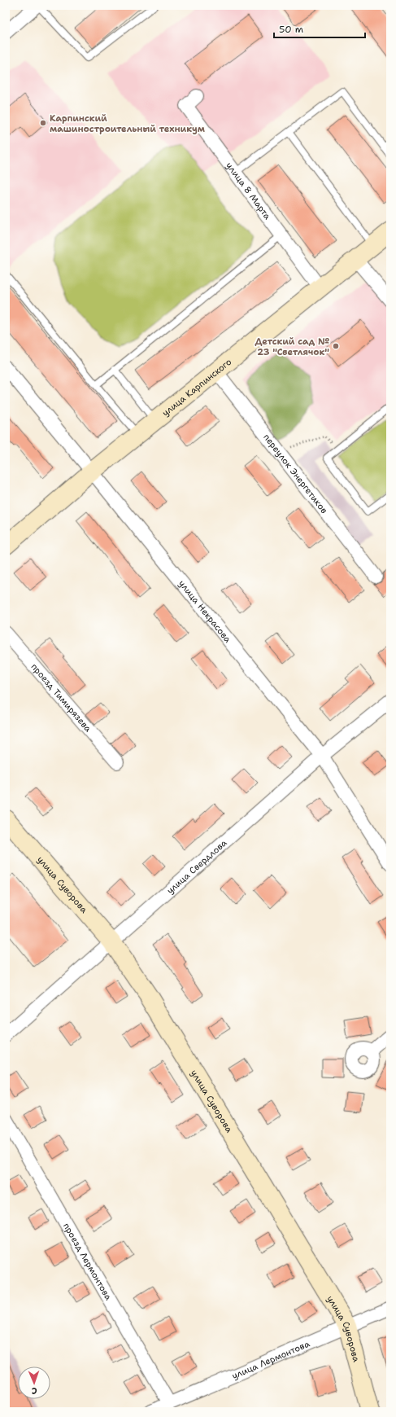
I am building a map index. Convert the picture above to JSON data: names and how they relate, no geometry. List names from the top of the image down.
{
  "streets": {
    "street": [
      "улица 8 Марта",
      "улица Карпинского",
      "переулок Энергетиков",
      "улица Некрасова",
      "проезд Тимирязева",
      "улица Свердлова",
      "улица Суворова",
      "проезд Лермонтова",
      "улица Лермонтова"
    ]
  },
  "crossings": [
    ["улица 8 Марта", "улица Карпинского"],
    ["улица Карпинского", "переулок Энергетиков"],
    ["улица Карпинского", "улица Некрасова"],
    ["улица Некрасова", "улица Свердлова"],
    ["улица Свердлова", "улица Суворова"],
    ["улица Суворова", "улица Лермонтова"],
    ["проезд Лермонтова", "улица Лермонтова"]
  ],
  "places": ["Карпинский машиностроительный техникум", "Детский сад № 23 \"Светлячок\""],
  "scale_bar": "50 m",
  "north": "bottom"
}
